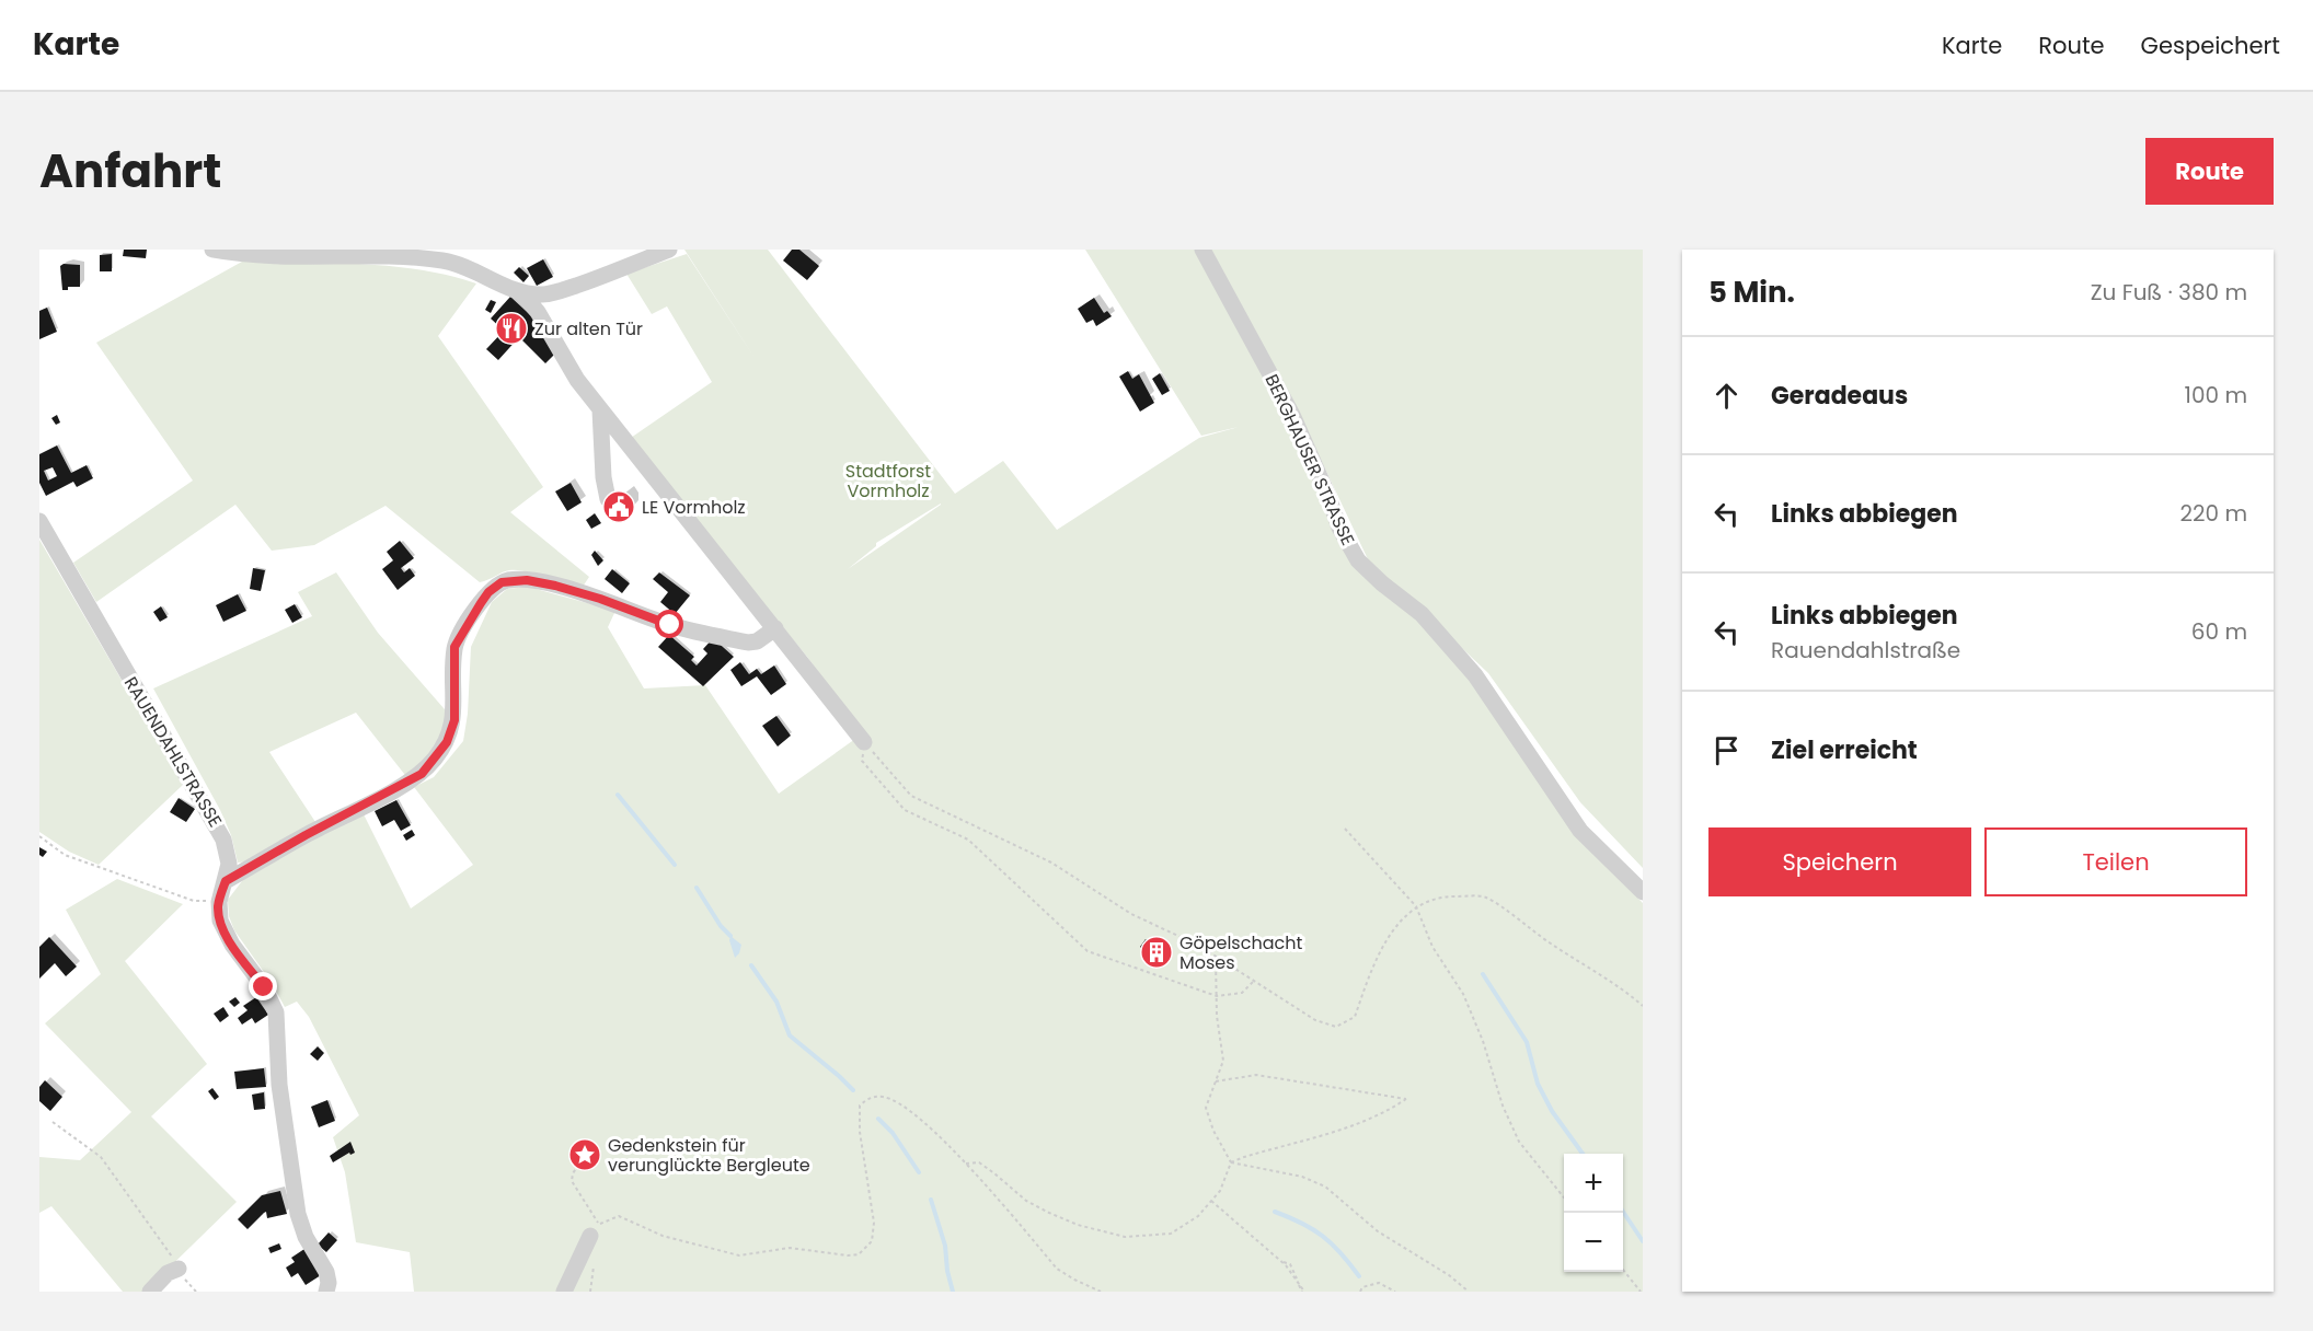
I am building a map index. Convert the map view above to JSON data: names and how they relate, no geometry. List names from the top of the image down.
{
  "streets": {
    "street": ["BERGHAUSER STRASSE", "RAUENDAHLSTRASSE"]
  },
  "parks": ["Stadtforst Vormholz"],
  "places": {
    "restaurant": ["Zur alten Tür"],
    "public building": ["LE Vormholz"],
    "building": ["Göpelschacht Moses"],
    "place": ["Gedenkstein für verunglückte Bergleute"]
  },
  "page": {
    "header": "Karte",
    "nav": ["Karte", "Route", "Gespeichert"],
    "title": "Anfahrt",
    "buttons": [
      "Route",
      ["Speichern", "Teilen"]
    ],
    "heading": ["5 Min.", "Zu Fuß · 380 m"],
    "list": [
      ["Geradeaus", "100 m"],
      ["Links abbiegen", "220 m"],
      ["Links abbiegen", "Rauendahlstraße", "60 m"],
      "Ziel erreicht"
    ],
    "map_buttons": ["+", "−"]
  }
}
